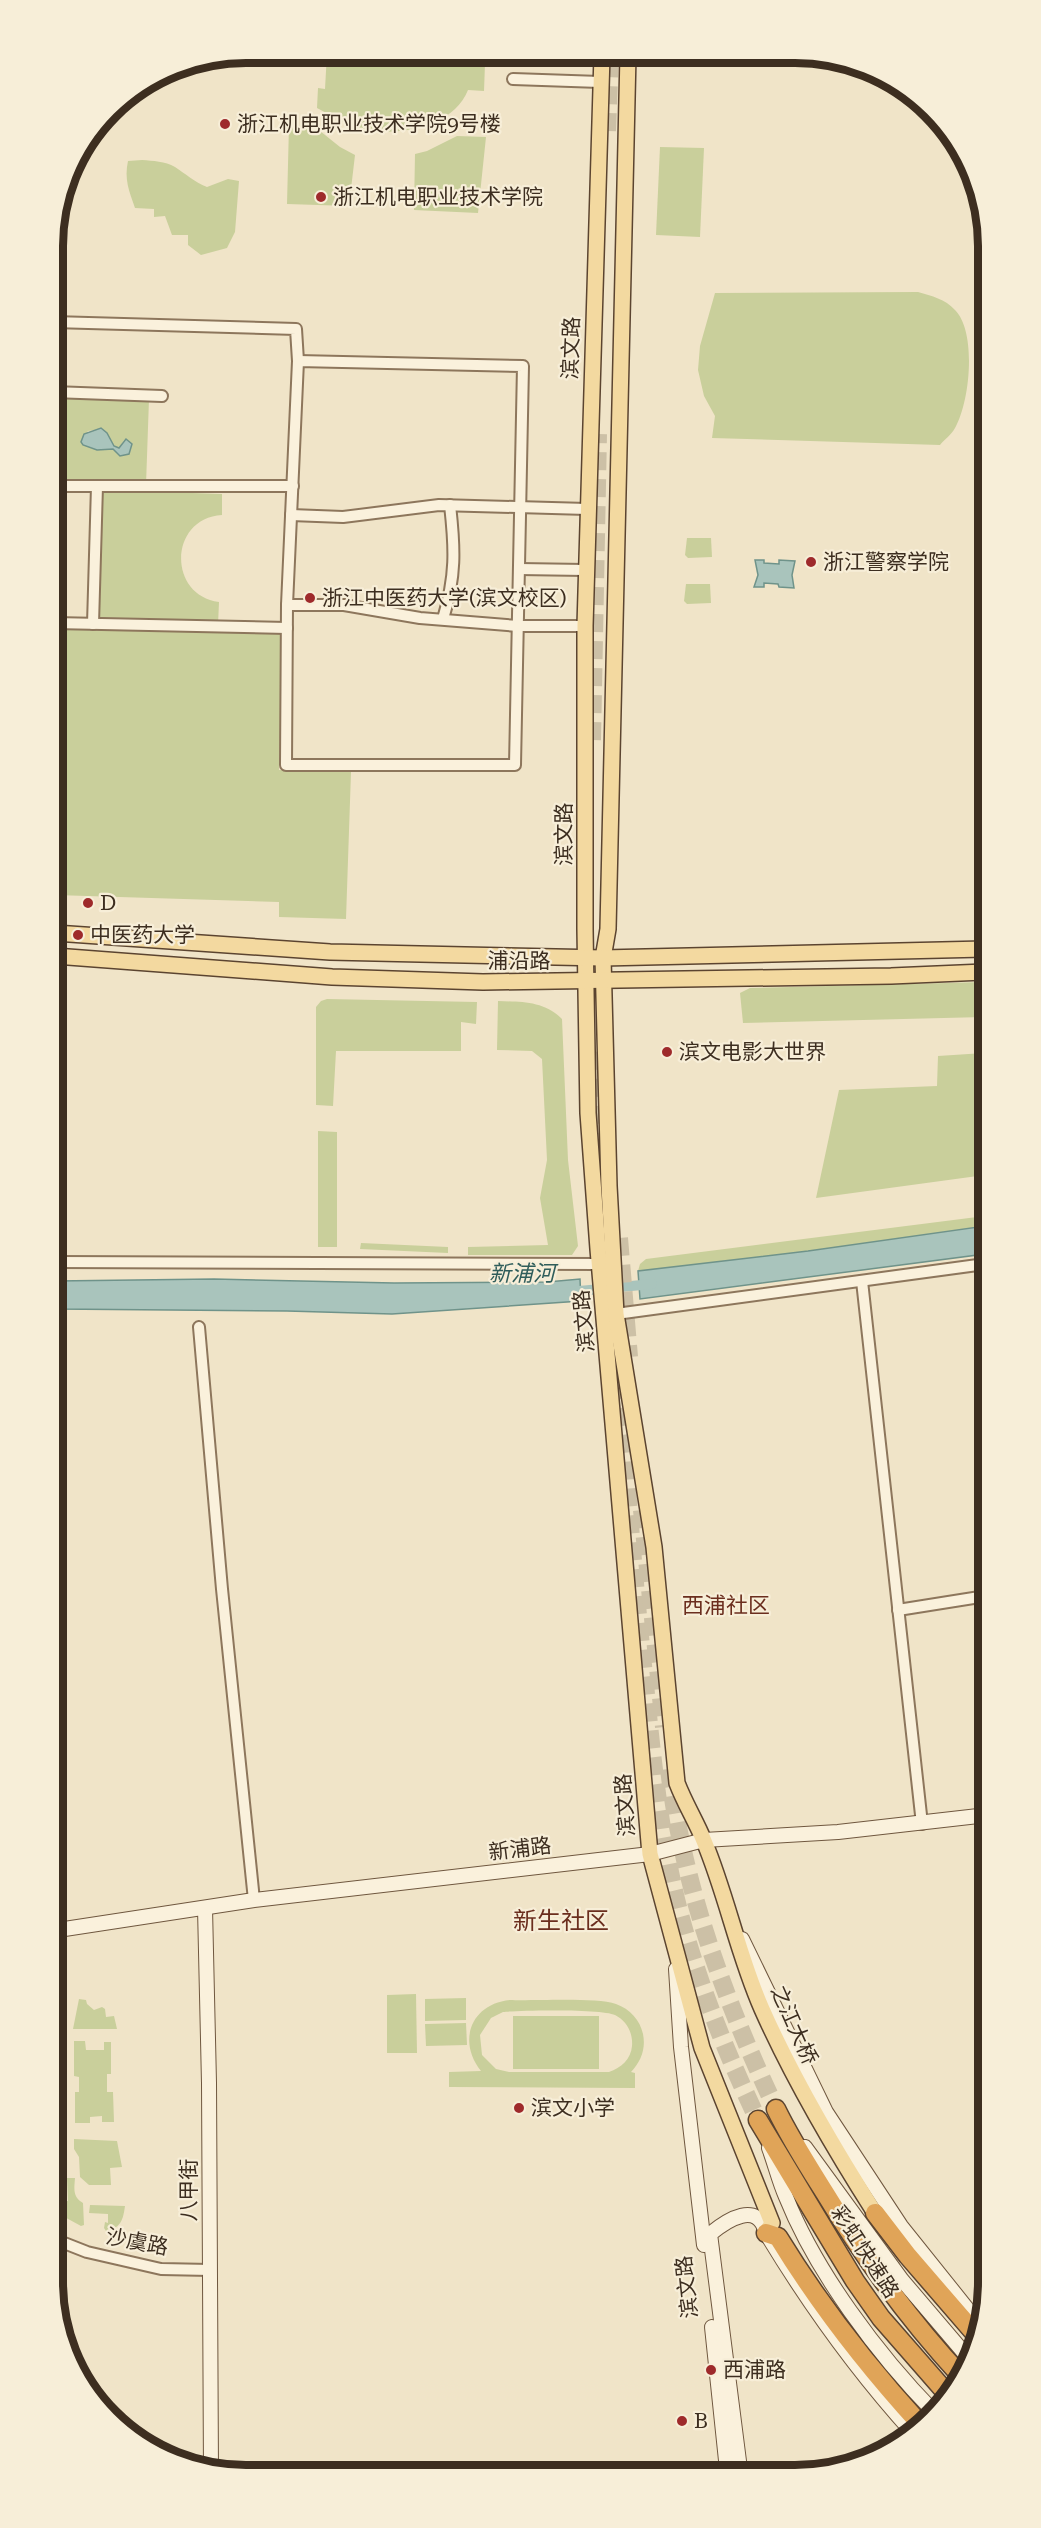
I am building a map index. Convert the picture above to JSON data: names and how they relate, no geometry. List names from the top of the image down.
{
  "streets": {
    "highway": ["彩虹快速路"],
    "main road": [
      "滨文路",
      "浦沿路",
      "新浦路",
      "之江大桥",
      "八甲街"
    ],
    "street": ["沙虞路"]
  },
  "crossings": [
    ["滨文路", "浦沿路"],
    ["滨文路", "新浦路"],
    ["滨文路", "之江大桥"],
    ["新浦路", "之江大桥"],
    ["新浦路", "八甲街"],
    ["八甲街", "沙虞路"]
  ],
  "districts": ["西浦社区", "新生社区"],
  "water": ["新浦河"],
  "places": [
    "浙江机电职业技术学院9号楼",
    "浙江机电职业技术学院",
    "浙江警察学院",
    "浙江中医药大学(滨文校区)",
    "D",
    "中医药大学",
    "滨文电影大世界",
    "滨文小学",
    "西浦路",
    "B"
  ]
}
